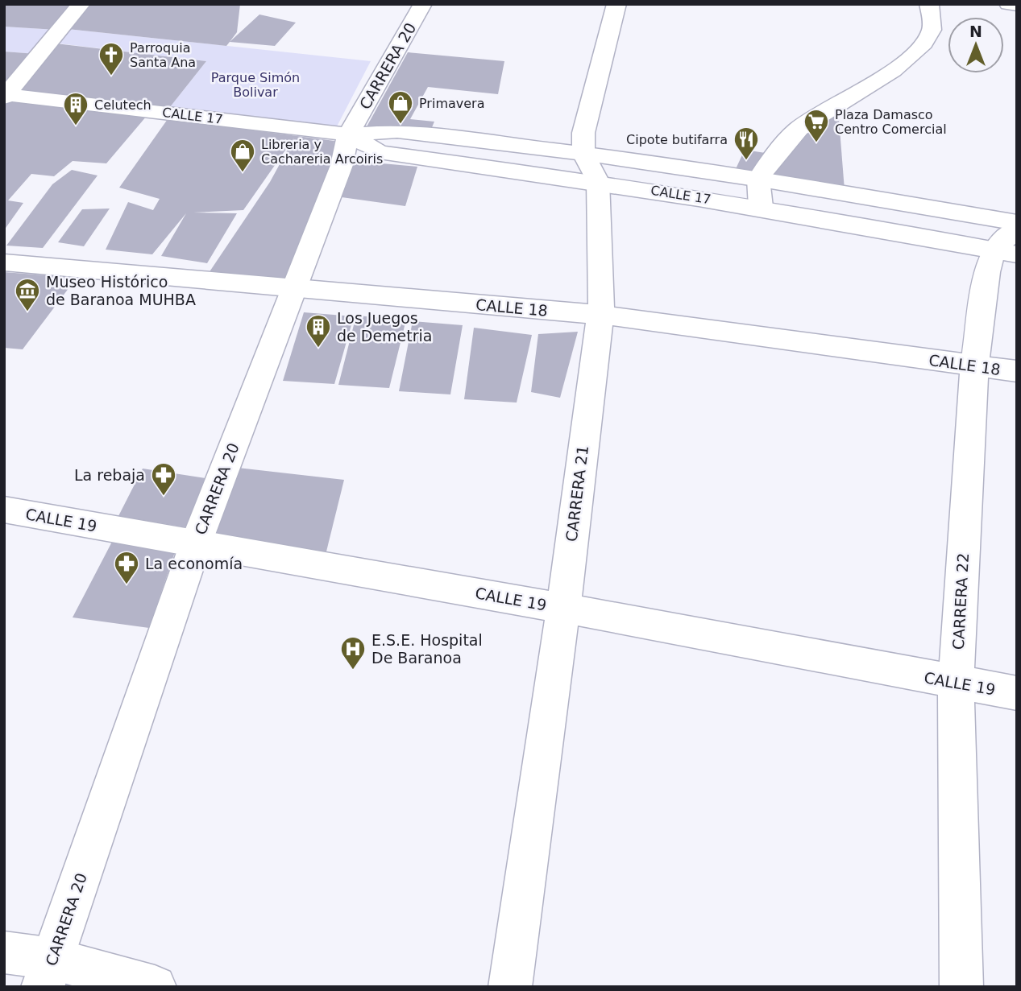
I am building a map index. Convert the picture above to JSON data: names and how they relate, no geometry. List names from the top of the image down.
{
  "streets": {
    "street": [
      "CARRERA 20",
      "CALLE 17",
      "CALLE 18",
      "CARRERA 21",
      "CALLE 19",
      "CARRERA 22"
    ]
  },
  "crossings": [
    ["CARRERA 20", "CALLE 17"],
    ["CARRERA 20", "CALLE 18"],
    ["CARRERA 20", "CALLE 19"],
    ["CALLE 17", "CARRERA 21"],
    ["CALLE 17", "CARRERA 22"],
    ["CALLE 18", "CARRERA 21"],
    ["CALLE 18", "CARRERA 22"],
    ["CARRERA 21", "CALLE 19"],
    ["CALLE 19", "CARRERA 22"]
  ],
  "parks": ["Parque Simón Bolivar"],
  "places": {
    "church": ["Parroquia Santa Ana"],
    "shop": ["Primavera", "Libreria y Cachareria Arcoiris"],
    "building": ["Celutech", "Los Juegos de Demetria"],
    "supermarket": ["Plaza Damasco Centro Comercial"],
    "restaurant": ["Cipote butifarra"],
    "museum": ["Museo Histórico de Baranoa MUHBA"],
    "pharmacy": ["La rebaja", "La economía"],
    "hospital": ["E.S.E. Hospital De Baranoa"]
  },
  "north": "top"
}
